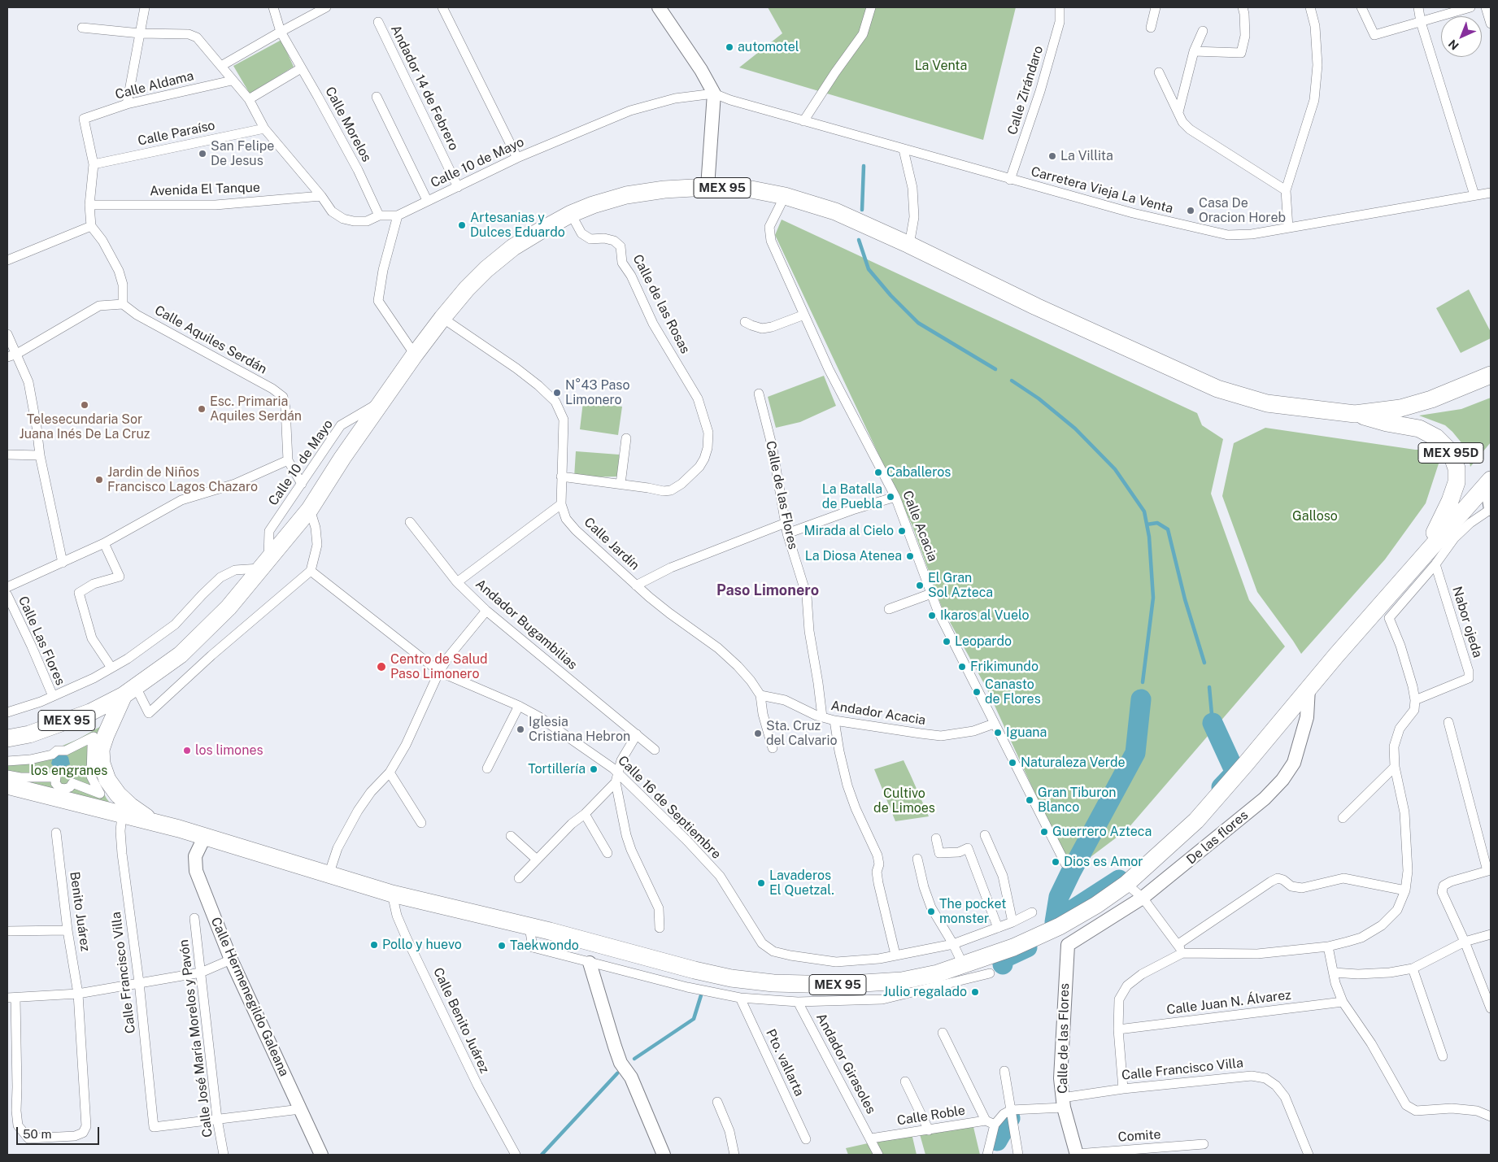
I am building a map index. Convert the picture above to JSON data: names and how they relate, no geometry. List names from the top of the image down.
{
  "streets": {
    "highway": ["MEX 95", "MEX 95D"],
    "street": [
      "Calle Aldama",
      "Andador 14 de Febrero",
      "Calle Zirándaro",
      "Calle Morelos",
      "Calle Paraíso",
      "Calle 10 de Mayo",
      "Avenida El Tanque",
      "Carretera Vieja La Venta",
      "Calle de las Rosas",
      "Calle Aquiles Serdán",
      "Calle de las Flores",
      "Calle Acacia",
      "Calle Jardín",
      "Nabor ojeda",
      "Andador Bugambilias",
      "Calle Las Flores",
      "Andador Acacia",
      "Calle 16 de Septiembre",
      "De las flores",
      "Benito Juárez",
      "Calle Francisco Villa",
      "Calle Hermenegildo Galeana",
      "Calle Juan N. Álvarez",
      "Calle Benito Juárez",
      "Calle José María Morelos y Pavón",
      "Pto. vallarta",
      "Andador Girasoles",
      "Calle Roble",
      "Comite"
    ]
  },
  "crossings": [
    ["Calle Aldama", "Calle Paraíso"],
    ["Andador 14 de Febrero", "Calle 10 de Mayo"],
    ["Calle Zirándaro", "Carretera Vieja La Venta"],
    ["Calle 10 de Mayo", "MEX 95"],
    ["Calle 10 de Mayo", "Carretera Vieja La Venta"],
    ["Calle 10 de Mayo", "Calle Aquiles Serdán"],
    ["MEX 95", "Calle de las Rosas"],
    ["MEX 95", "MEX 95D"],
    ["MEX 95", "Calle Acacia"],
    ["MEX 95", "Calle Jardín"],
    ["MEX 95", "Nabor ojeda"],
    ["MEX 95", "De las flores"],
    ["MEX 95", "Calle Francisco Villa"],
    ["MEX 95", "Calle Hermenegildo Galeana"],
    ["MEX 95", "Calle Benito Juárez"],
    ["Calle de las Rosas", "Calle Jardín"],
    ["MEX 95D", "Nabor ojeda"],
    ["Calle de las Flores", "Andador Acacia"],
    ["Calle de las Flores", "De las flores"],
    ["Calle de las Flores", "Calle Francisco Villa"],
    ["Calle de las Flores", "Comite"],
    ["Calle Acacia", "Andador Acacia"],
    ["Calle Jardín", "Andador Acacia"],
    ["Calle Francisco Villa", "Calle José María Morelos y Pavón"],
    ["Andador Girasoles", "Calle Roble"]
  ],
  "districts": ["Paso Limonero"],
  "parks": [
    "La Venta",
    "Galloso",
    "los engranes",
    "Cultivo de Limoes"
  ],
  "places": [
    "automotel",
    "San Felipe De Jesus",
    "La Villita",
    "Casa De Oracion Horeb",
    "Artesanias y Dulces Eduardo",
    "N°43 Paso Limonero",
    "Telesecundaria Sor Juana Inés De La Cruz",
    "Esc. Primaria Aquiles Serdán",
    "Caballeros",
    "Jardin de Niños Francisco Lagos Chazaro",
    "La Batalla de Puebla",
    "Mirada al Cielo",
    "La Diosa Atenea",
    "El Gran Sol Azteca",
    "Ikaros al Vuelo",
    "Leopardo",
    "Centro de Salud Paso Limonero",
    "Frikimundo",
    "Canasto de Flores",
    "Iglesia Cristiana Hebron",
    "Iguana",
    "Sta. Cruz del Calvario",
    "los limones",
    "Naturaleza Verde",
    "Tortillería",
    "Gran Tiburon Blanco",
    "Guerrero Azteca",
    "Dios es Amor",
    "Lavaderos El Quetzal.",
    "The pocket monster",
    "Pollo y huevo",
    "Taekwondo",
    "Julio regalado"
  ],
  "scale_bar": "50 m",
  "north": "bottom left"
}
